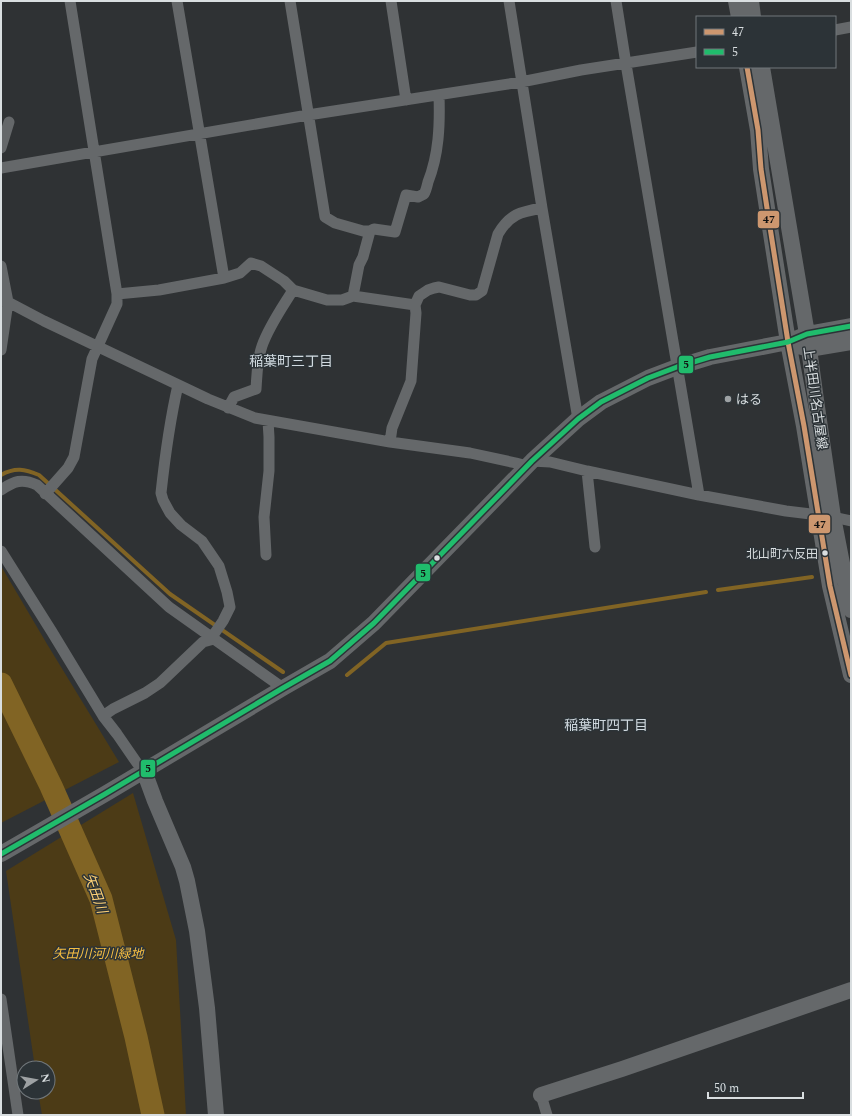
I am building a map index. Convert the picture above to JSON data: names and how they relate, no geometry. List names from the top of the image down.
{
  "streets": {
    "street": ["上半田川名古屋線"]
  },
  "districts": ["稲葉町三丁目", "稲葉町四丁目"],
  "water": ["矢田川"],
  "parks": ["矢田川河川緑地"],
  "places": ["はる", "北山町六反田"],
  "lines": ["transit line 47", "transit line 5"],
  "legend": ["47", "5"],
  "scale_bar": "50 m",
  "north": "right"
}
